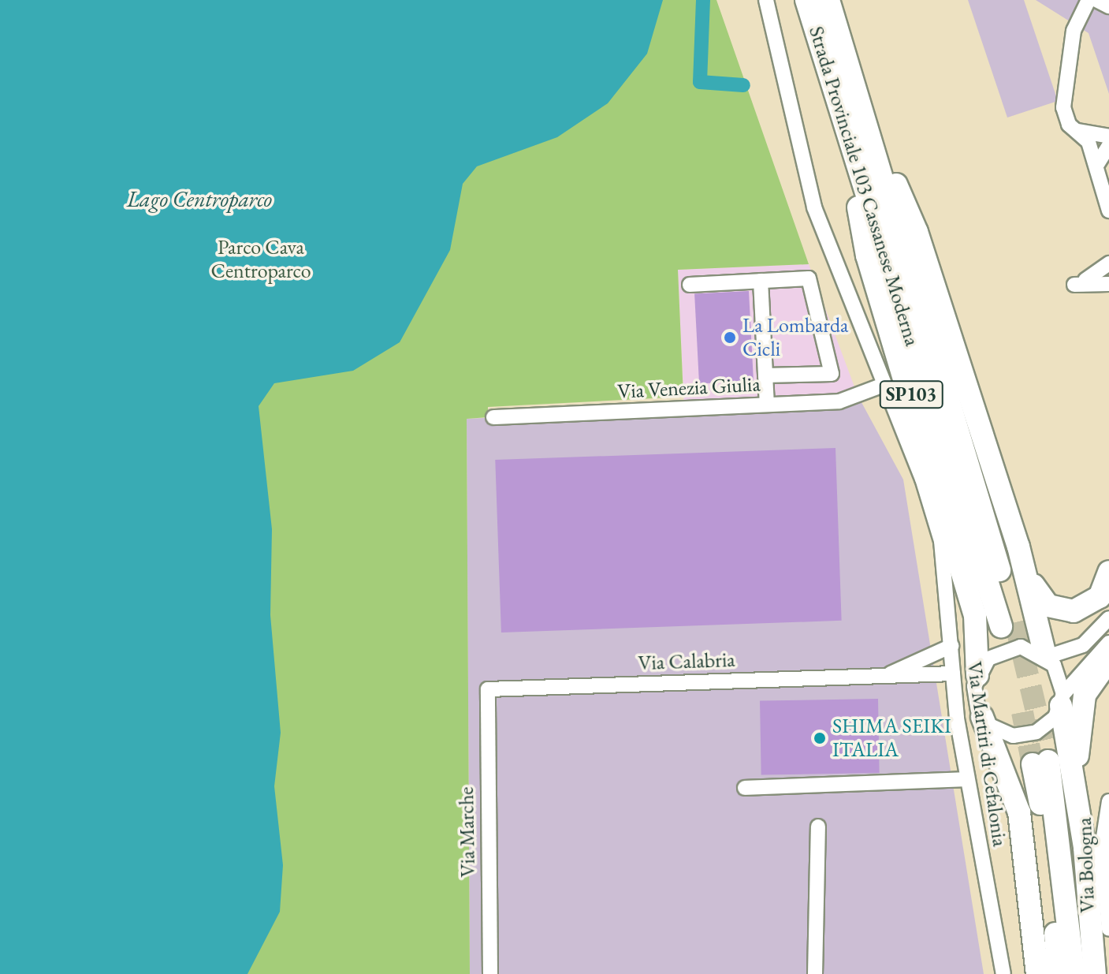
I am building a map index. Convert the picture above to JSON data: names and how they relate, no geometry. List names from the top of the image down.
{
  "streets": {
    "highway": ["Strada Provinciale 103 Cassanese Moderna", "SP103"],
    "street": [
      "Via Venezia Giulia",
      "Via Calabria",
      "Via Martiri di Cefalonia",
      "Via Marche",
      "Via Bologna"
    ]
  },
  "crossings": [
    ["Strada Provinciale 103 Cassanese Moderna", "SP103"],
    ["Via Venezia Giulia", "Via Martiri di Cefalonia"],
    ["Via Calabria", "Via Martiri di Cefalonia"],
    ["Via Calabria", "Via Marche"]
  ],
  "water": ["Lago Centroparco"],
  "parks": ["Parco Cava Centroparco"],
  "places": ["La Lombarda Cicli", "SHIMA SEIKI ITALIA"]
}
